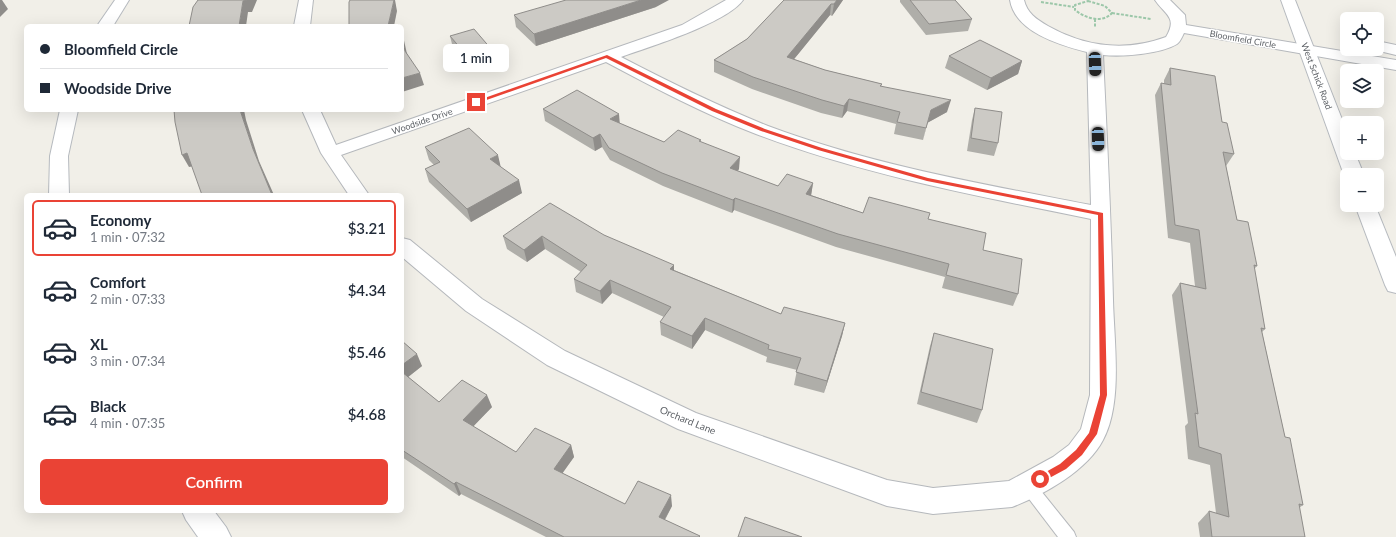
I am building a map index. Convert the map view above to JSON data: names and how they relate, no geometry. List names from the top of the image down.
{
  "streets": {
    "street": [
      "Bloomfield Circle",
      "West Schick Road",
      "Woodside Drive",
      "Orchard Lane"
    ]
  },
  "crossings": [
    ["Bloomfield Circle", "West Schick Road"]
  ],
  "page": {
    "map_buttons": ["+", "−"],
    "banner": ["Bloomfield Circle", "Woodside Drive"],
    "bubble": "1 min",
    "list": [
      {
        "name": "Economy",
        "note": "1 min · 07:32",
        "value": "$3.21"
      },
      {
        "name": "Comfort",
        "note": "2 min · 07:33",
        "value": "$4.34"
      },
      {
        "name": "XL",
        "note": "3 min · 07:34",
        "value": "$5.46"
      },
      {
        "name": "Black",
        "note": "4 min · 07:35",
        "value": "$4.68"
      }
    ],
    "buttons": "Confirm"
  }
}
